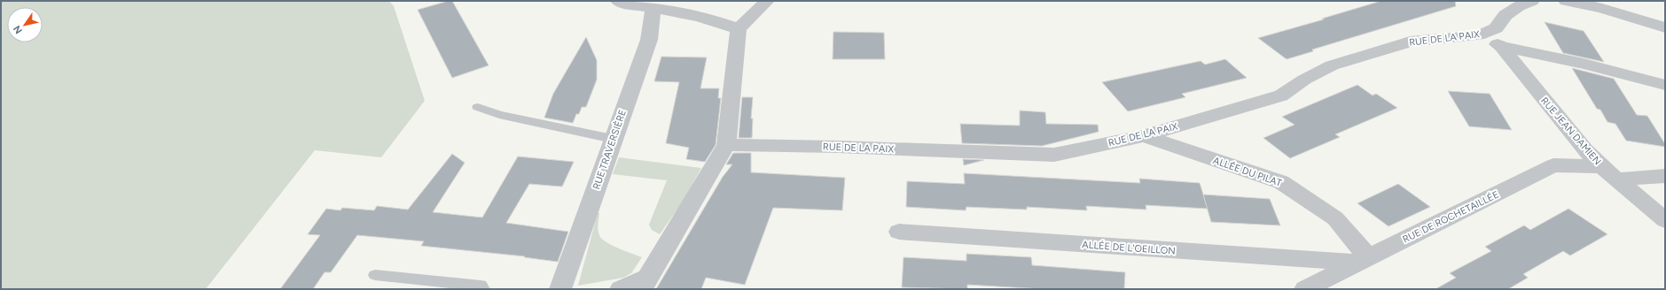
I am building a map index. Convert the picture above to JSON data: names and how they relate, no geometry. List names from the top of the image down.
{
  "streets": {
    "street": [
      "RUE DE LA PAIX",
      "RUE JEAN DAMIEN",
      "RUE TRAVERSIÈRE",
      "ALLÉE DU PILAT",
      "RUE DE ROCHETAILLÉE",
      "ALLÉE DE L'OEILLON"
    ]
  },
  "crossings": [
    ["RUE DE LA PAIX", "RUE JEAN DAMIEN"],
    ["RUE DE LA PAIX", "ALLÉE DU PILAT"],
    ["RUE JEAN DAMIEN", "RUE DE ROCHETAILLÉE"],
    ["ALLÉE DU PILAT", "RUE DE ROCHETAILLÉE"],
    ["ALLÉE DU PILAT", "ALLÉE DE L'OEILLON"],
    ["RUE DE ROCHETAILLÉE", "ALLÉE DE L'OEILLON"]
  ],
  "north": "bottom left"
}
